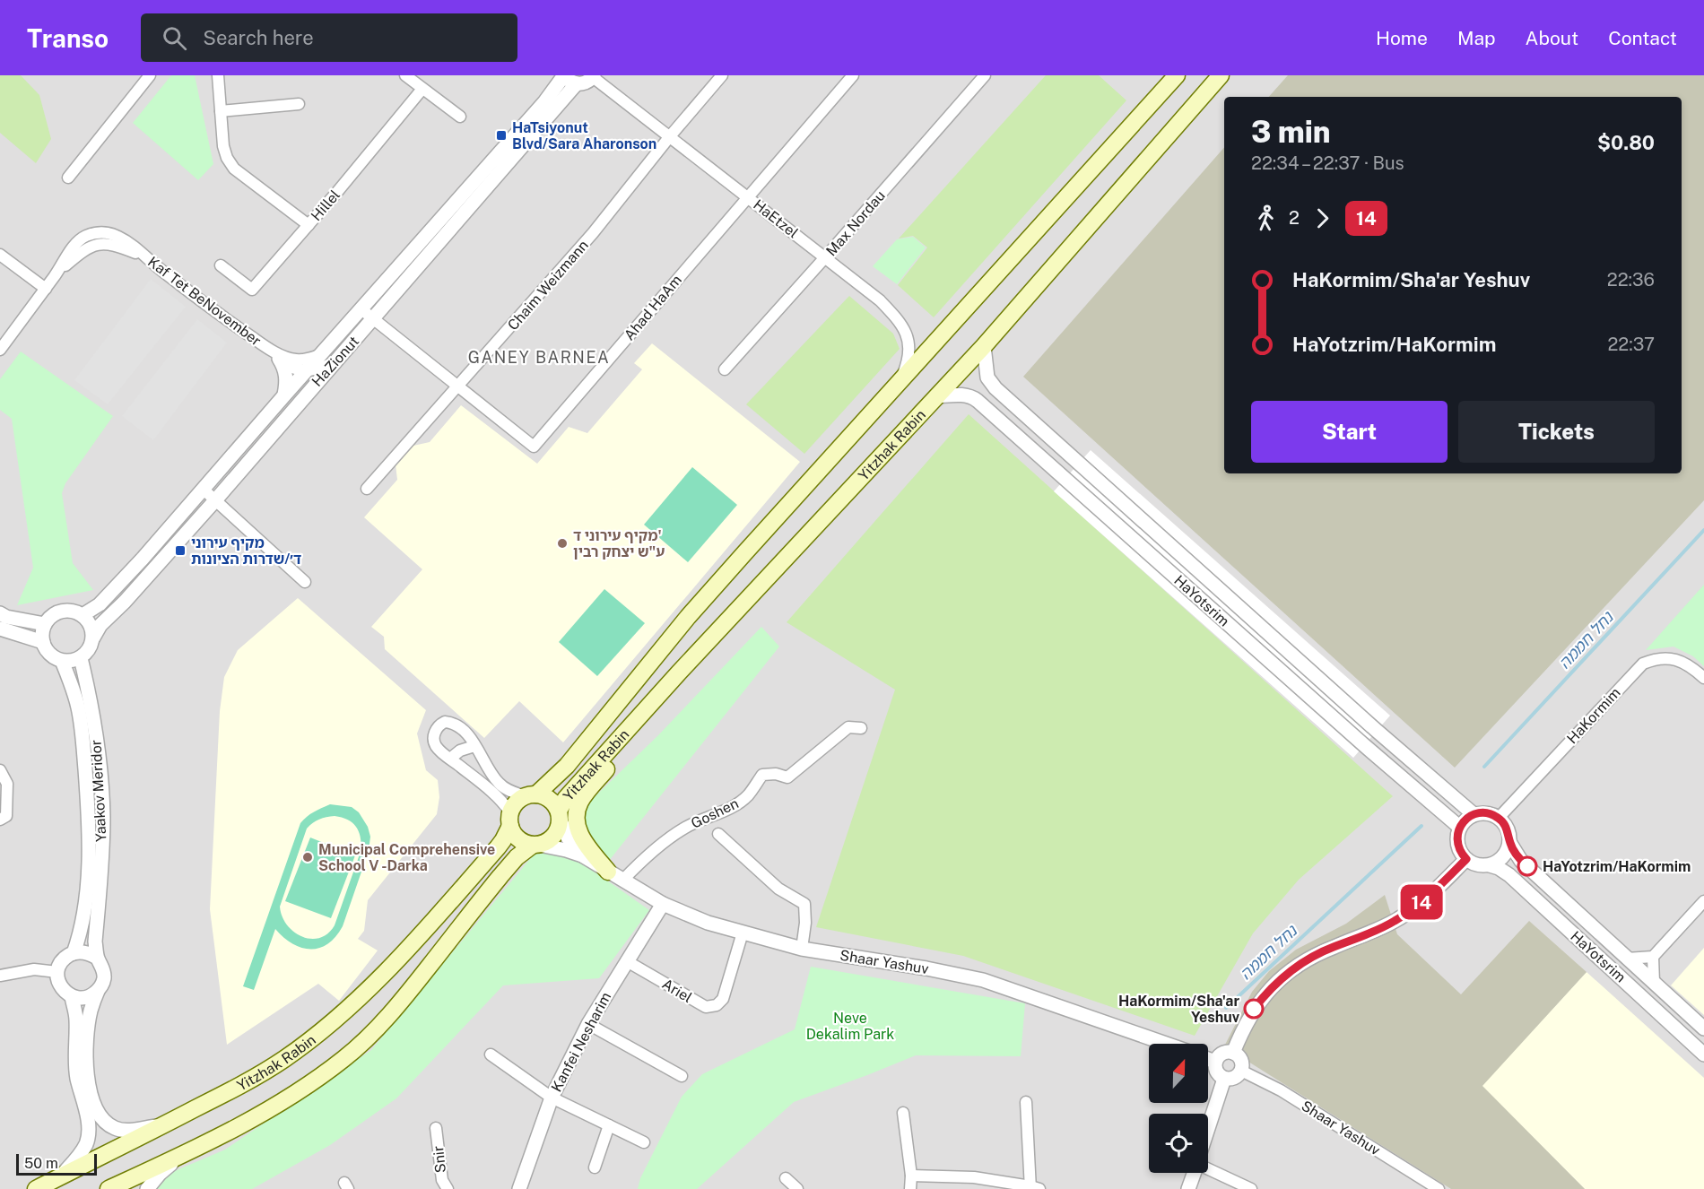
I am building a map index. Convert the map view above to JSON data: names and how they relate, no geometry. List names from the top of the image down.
{
  "streets": {
    "main road": ["Yitzhak Rabin"],
    "street": [
      "Hillel",
      "HaEtzel",
      "Max Nordau",
      "Chaim Weizmann",
      "Kaf Tet BeNovember",
      "Ahad HaAm",
      "HaZionut",
      "HaYotsrim",
      "HaKormim",
      "Yaakov Meridor",
      "Goshen",
      "Shaar Yashuv",
      "Ariel",
      "Kanfei Nesharim",
      "Snir"
    ]
  },
  "crossings": [
    ["HaEtzel", "Max Nordau"],
    ["HaEtzel", "Chaim Weizmann"],
    ["HaEtzel", "Ahad HaAm"],
    ["HaEtzel", "Yitzhak Rabin"],
    ["Chaim Weizmann", "Ahad HaAm"],
    ["Kaf Tet BeNovember", "HaZionut"],
    ["Ahad HaAm", "HaZionut"],
    ["HaZionut", "Yaakov Meridor"],
    ["Yitzhak Rabin", "HaYotsrim"],
    ["Yitzhak Rabin", "Shaar Yashuv"],
    ["HaYotsrim", "HaKormim"],
    ["Goshen", "Shaar Yashuv"],
    ["Shaar Yashuv", "Ariel"],
    ["Shaar Yashuv", "Kanfei Nesharim"],
    ["Ariel", "Kanfei Nesharim"]
  ],
  "districts": ["GANEY BARNEA"],
  "water": ["נחל חממה"],
  "parks": ["Neve Dekalim Park"],
  "places": {
    "transit": ["HaTsiyonut Blvd/Sara Aharonson", "מקיף עירוני ד׳/שדרות הציונות"],
    "other": [
      "מקיף עירוני ד' ע\"ש יצחק רבין",
      "Municipal Comprehensive School V -Darka",
      "HaYotzrim/HaKormim",
      "HaKormim/Sha'ar Yeshuv"
    ]
  },
  "lines": ["bus line 14"],
  "scale_bar": "50 m",
  "north": "top",
  "page": {
    "header": "Transo",
    "search": "Search here",
    "nav": [
      "Home",
      "Map",
      "About",
      "Contact"
    ],
    "on_map": "14",
    "heading": ["3 min", "22:34 – 22:37 · Bus", "$0.80"],
    "legs": ["2", "14"],
    "list": [
      {
        "name": "HaKormim/Sha'ar Yeshuv",
        "value": "22:36"
      },
      {
        "name": "HaYotzrim/HaKormim",
        "value": "22:37"
      }
    ],
    "buttons": ["Start", "Tickets"],
    "scale": "50 m"
  }
}
